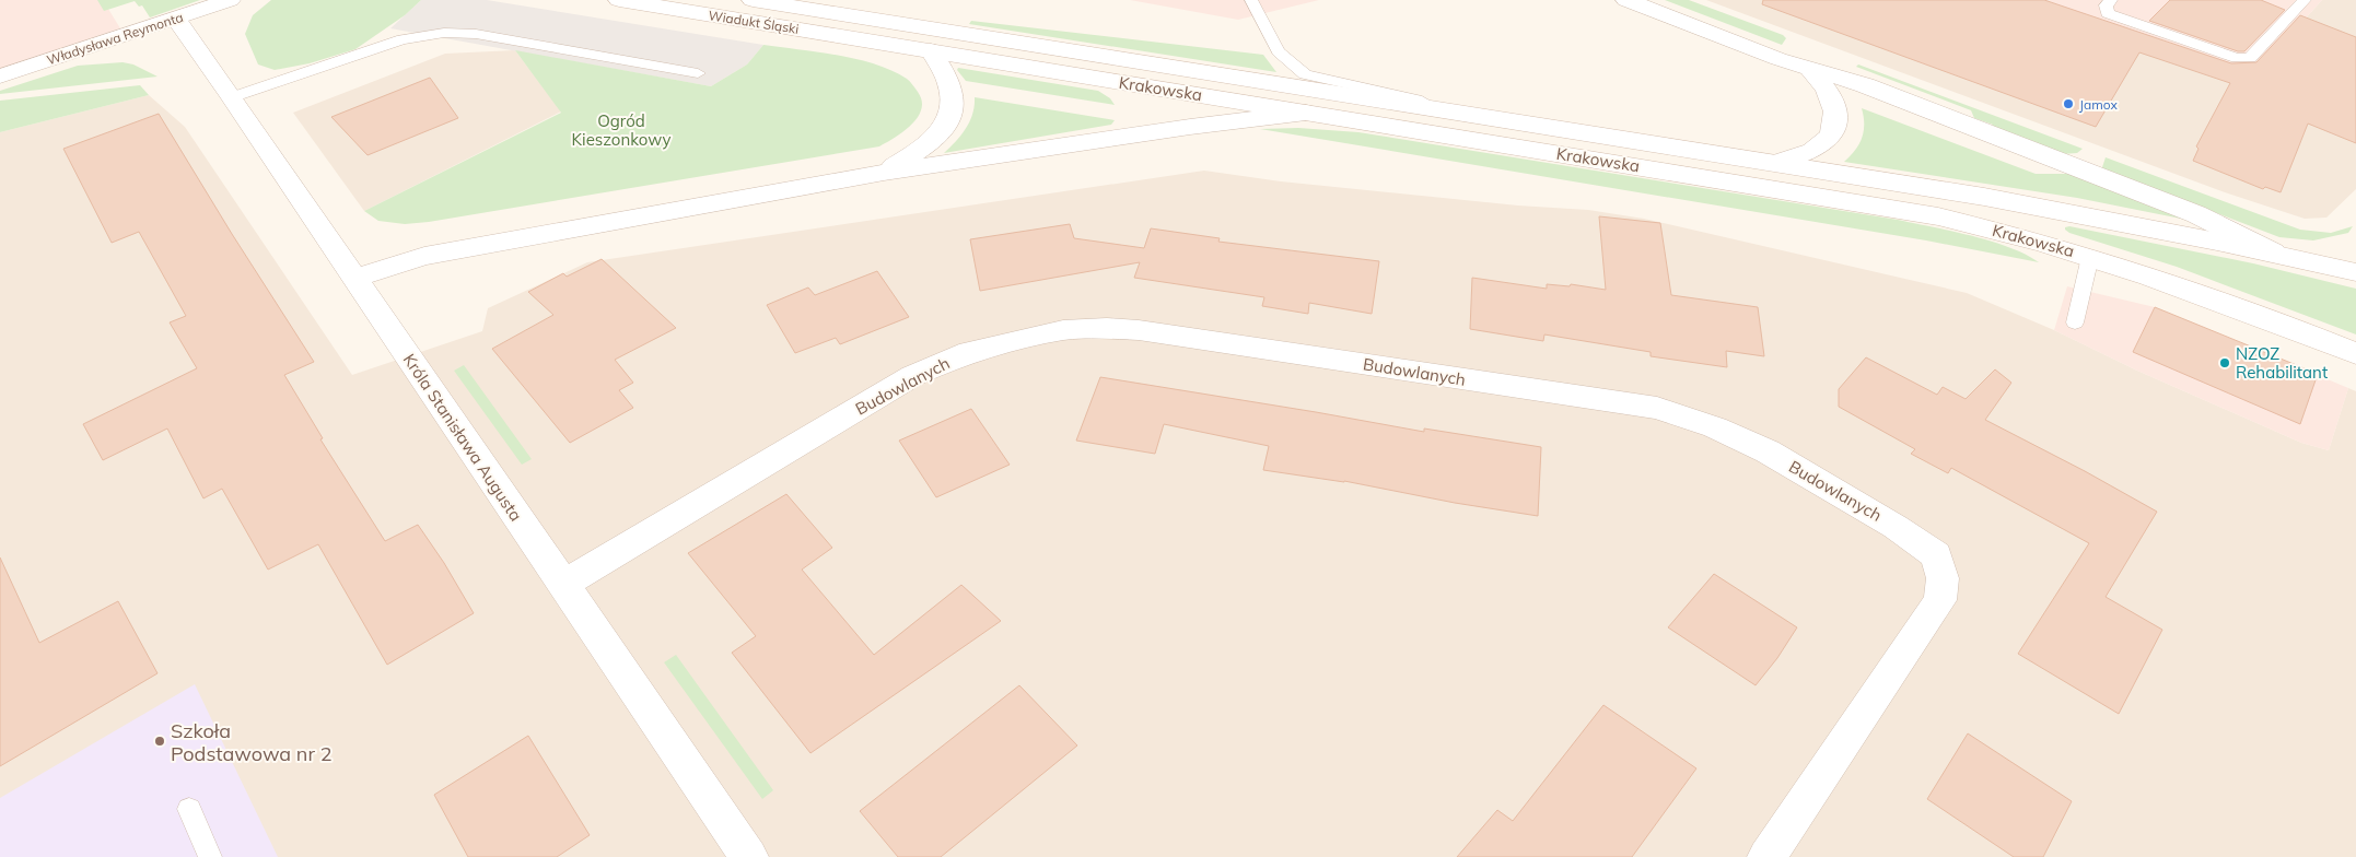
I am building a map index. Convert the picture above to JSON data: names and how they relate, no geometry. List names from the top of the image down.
{
  "streets": {
    "street": [
      "Wiadukt Śląski",
      "Władysława Reymonta",
      "Krakowska",
      "Budowlanych",
      "Króla Stanisława Augusta"
    ]
  },
  "crossings": [
    ["Wiadukt Śląski", "Krakowska"],
    ["Władysława Reymonta", "Króla Stanisława Augusta"],
    ["Budowlanych", "Króla Stanisława Augusta"]
  ],
  "parks": ["Ogród Kieszonkowy"],
  "places": ["Jamox", "NZOZ Rehabilitant", "Szkoła Podstawowa nr 2"]
}
